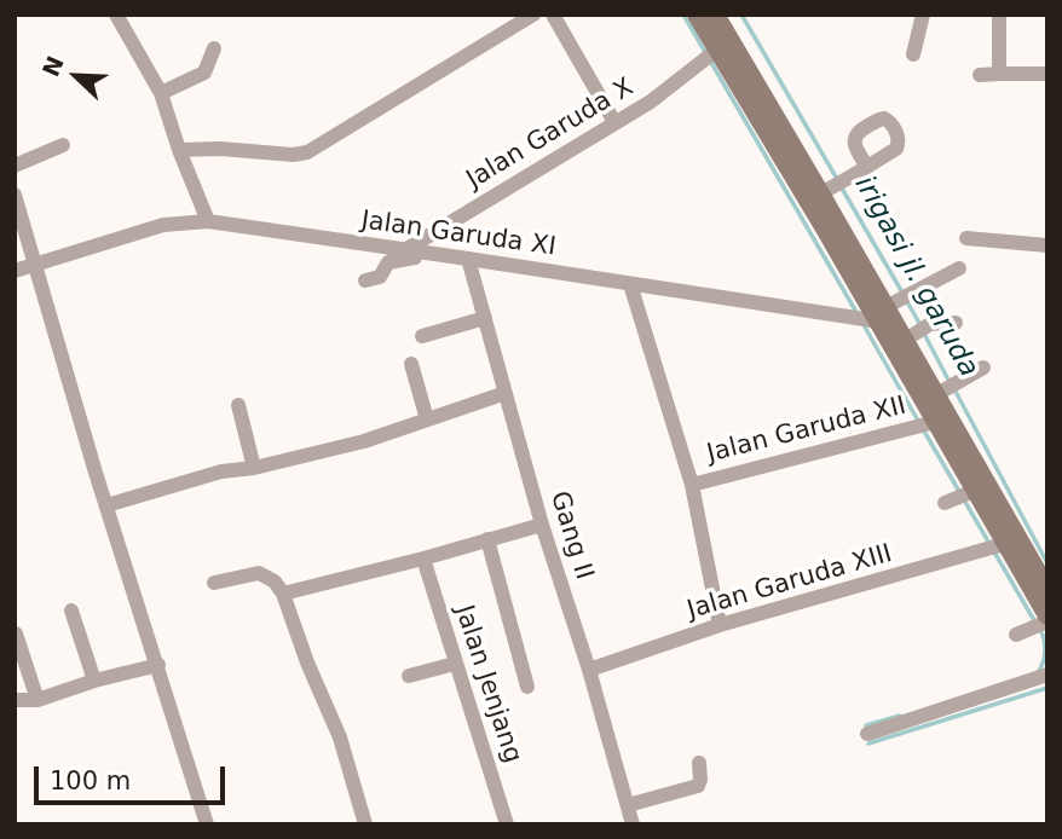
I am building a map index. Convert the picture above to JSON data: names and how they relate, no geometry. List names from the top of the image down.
{
  "streets": {
    "street": [
      "Jalan Garuda X",
      "Jalan Garuda XI",
      "Jalan Garuda XII",
      "Gang II",
      "Jalan Garuda XIII",
      "Jalan Jenjang"
    ]
  },
  "crossings": [
    ["Jalan Garuda X", "Jalan Garuda XI"],
    ["Jalan Garuda XI", "Gang II"],
    ["Gang II", "Jalan Garuda XIII"]
  ],
  "water": ["irigasi jl. garuda"],
  "scale_bar": "100 m",
  "north": "top left"
}
